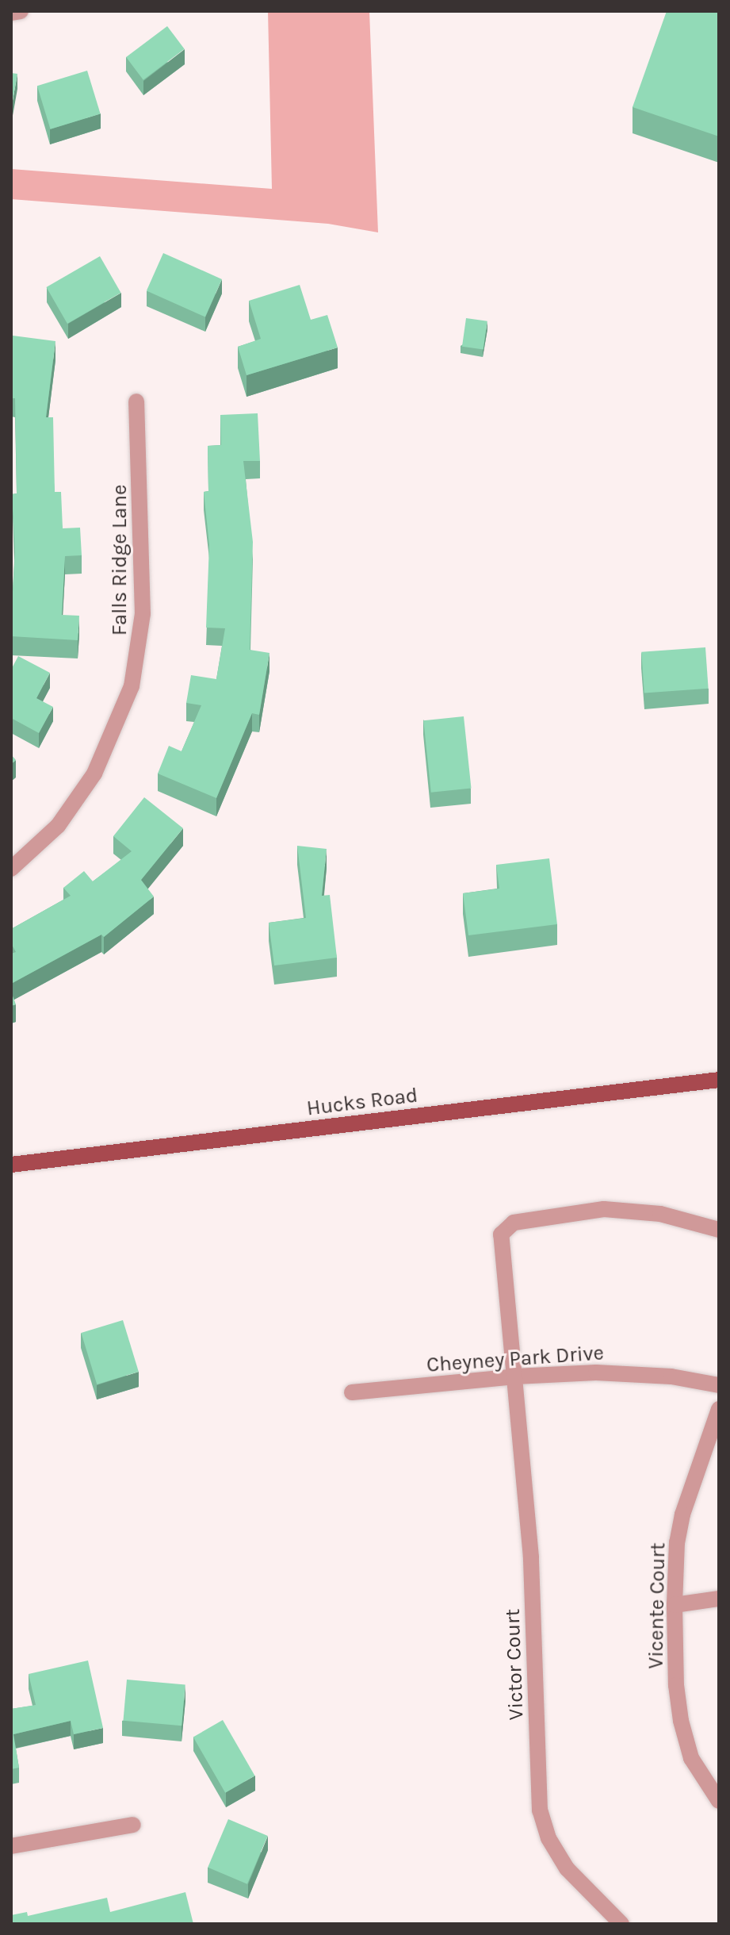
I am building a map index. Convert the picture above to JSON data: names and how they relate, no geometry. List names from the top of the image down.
{
  "streets": {
    "main road": ["Hucks Road"],
    "street": [
      "Falls Ridge Lane",
      "Cheyney Park Drive",
      "Vicente Court",
      "Victor Court"
    ]
  },
  "crossings": [
    ["Cheyney Park Drive", "Victor Court"]
  ]
}
